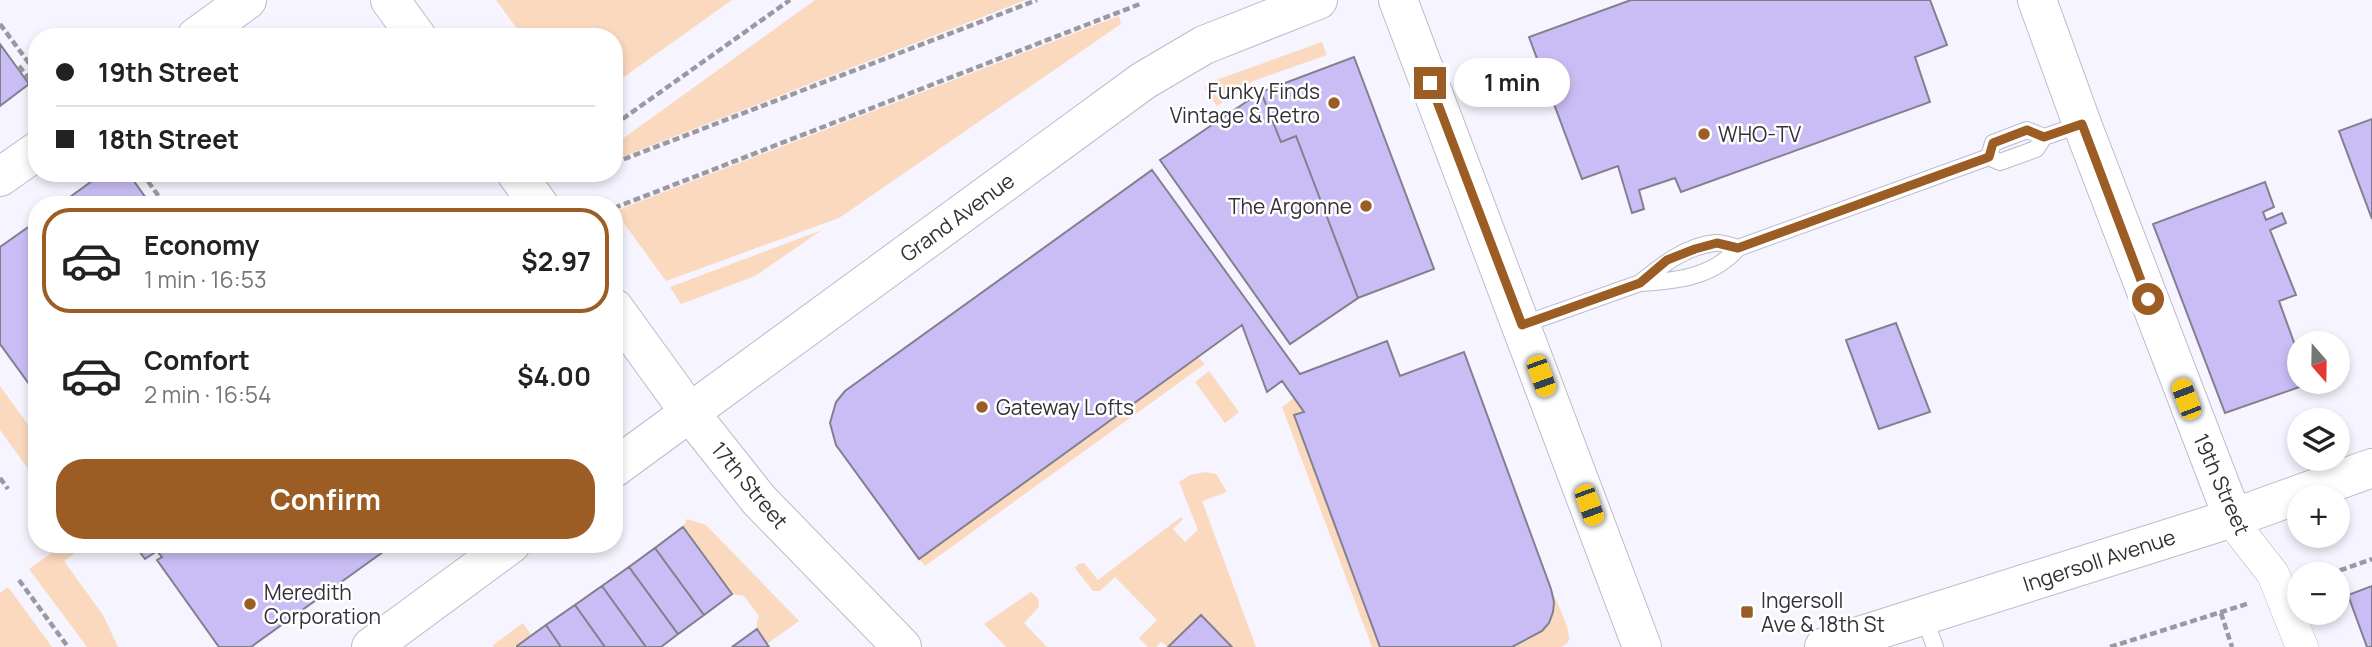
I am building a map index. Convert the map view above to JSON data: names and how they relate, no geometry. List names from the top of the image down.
{
  "streets": {
    "main road": [
      "Grand Avenue",
      "19th Street",
      "17th Street",
      "Ingersoll Avenue"
    ]
  },
  "crossings": [
    ["Grand Avenue", "17th Street"],
    ["19th Street", "Ingersoll Avenue"]
  ],
  "places": {
    "other": [
      "Funky Finds Vintage & Retro",
      "WHO-TV",
      "The Argonne",
      "Gateway Lofts",
      "Meredith Corporation"
    ],
    "transit": ["Ingersoll Ave & 18th St"]
  },
  "north": "bottom",
  "page": {
    "banner": ["19th Street", "18th Street"],
    "bubble": "1 min",
    "list": [
      {
        "name": "Economy",
        "note": "1 min · 16:53",
        "value": "$2.97"
      },
      {
        "name": "Comfort",
        "note": "2 min · 16:54",
        "value": "$4.00"
      }
    ],
    "map_buttons": ["+", "−"],
    "buttons": "Confirm"
  }
}
